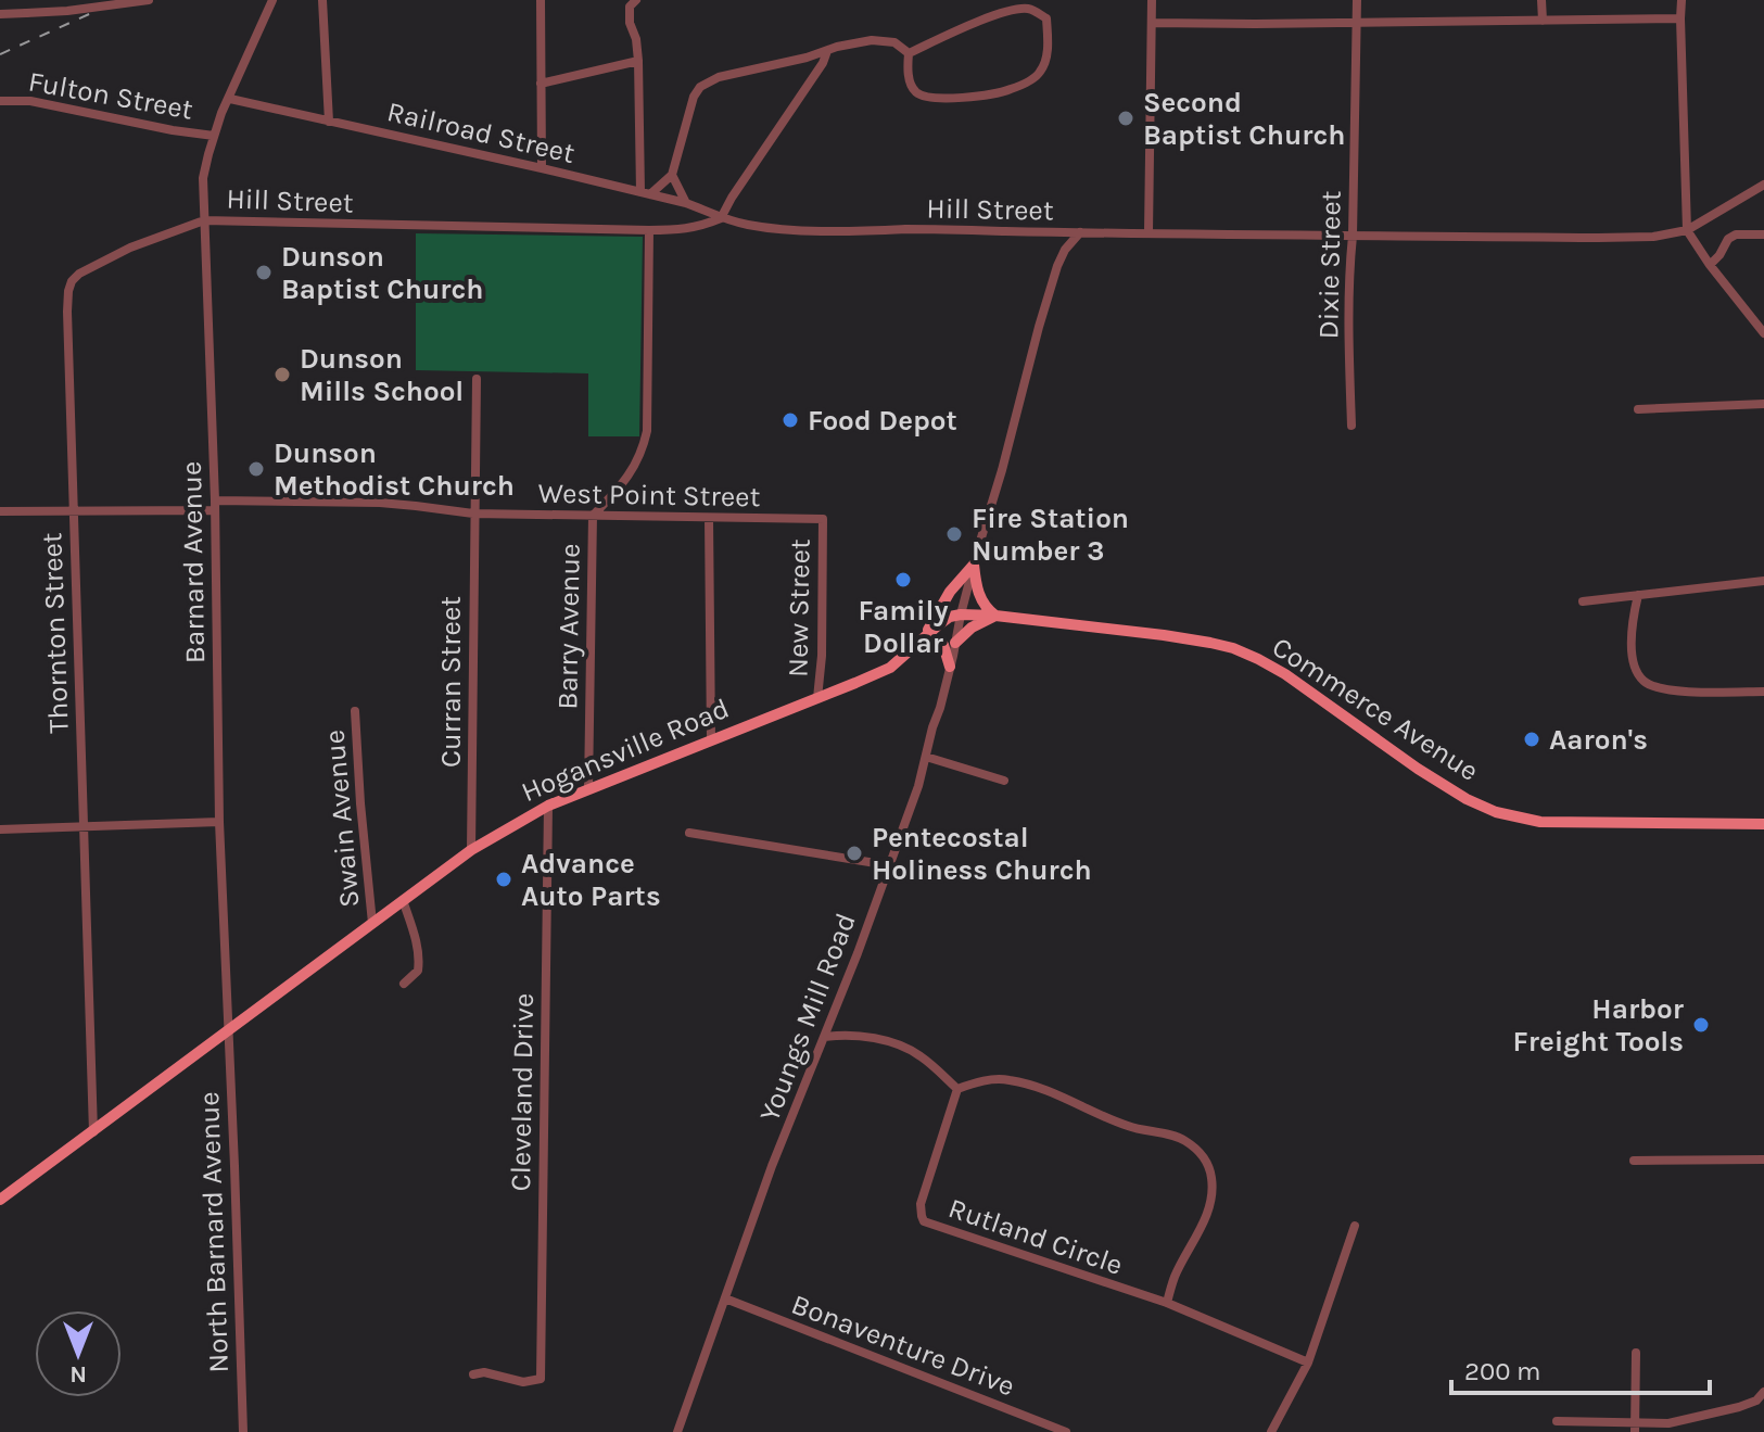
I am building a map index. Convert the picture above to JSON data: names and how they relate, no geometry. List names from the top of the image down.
{
  "streets": {
    "main road": ["Commerce Avenue", "Hogansville Road"],
    "street": [
      "Fulton Street",
      "Railroad Street",
      "Hill Street",
      "Dixie Street",
      "West Point Street",
      "Barnard Avenue",
      "New Street",
      "Barry Avenue",
      "Thornton Street",
      "Curran Street",
      "Swain Avenue",
      "Youngs Mill Road",
      "Cleveland Drive",
      "North Barnard Avenue",
      "Rutland Circle",
      "Bonaventure Drive"
    ]
  },
  "crossings": [
    ["Fulton Street", "Barnard Avenue"],
    ["Railroad Street", "Hill Street"],
    ["Railroad Street", "Barnard Avenue"],
    ["Hill Street", "Dixie Street"],
    ["Hill Street", "Barnard Avenue"],
    ["Hill Street", "Thornton Street"],
    ["West Point Street", "Barnard Avenue"],
    ["West Point Street", "New Street"],
    ["West Point Street", "Barry Avenue"],
    ["West Point Street", "Thornton Street"],
    ["West Point Street", "Curran Street"],
    ["Barnard Avenue", "Thornton Street"],
    ["Barnard Avenue", "Hogansville Road"],
    ["Barnard Avenue", "North Barnard Avenue"],
    ["New Street", "Hogansville Road"],
    ["Barry Avenue", "Hogansville Road"],
    ["Thornton Street", "Hogansville Road"],
    ["Curran Street", "Hogansville Road"],
    ["Commerce Avenue", "Hogansville Road"],
    ["Commerce Avenue", "Youngs Mill Road"],
    ["Hogansville Road", "Swain Avenue"],
    ["Hogansville Road", "Youngs Mill Road"],
    ["Hogansville Road", "Cleveland Drive"],
    ["Hogansville Road", "North Barnard Avenue"],
    ["Youngs Mill Road", "Bonaventure Drive"]
  ],
  "places": [
    "Second Baptist Church",
    "Dunson Baptist Church",
    "Dunson Mills School",
    "Food Depot",
    "Dunson Methodist Church",
    "Fire Station Number 3",
    "Family Dollar",
    "Aaron's",
    "Pentecostal Holiness Church",
    "Advance Auto Parts",
    "Harbor Freight Tools"
  ],
  "scale_bar": "200 m",
  "north": "bottom"
}
